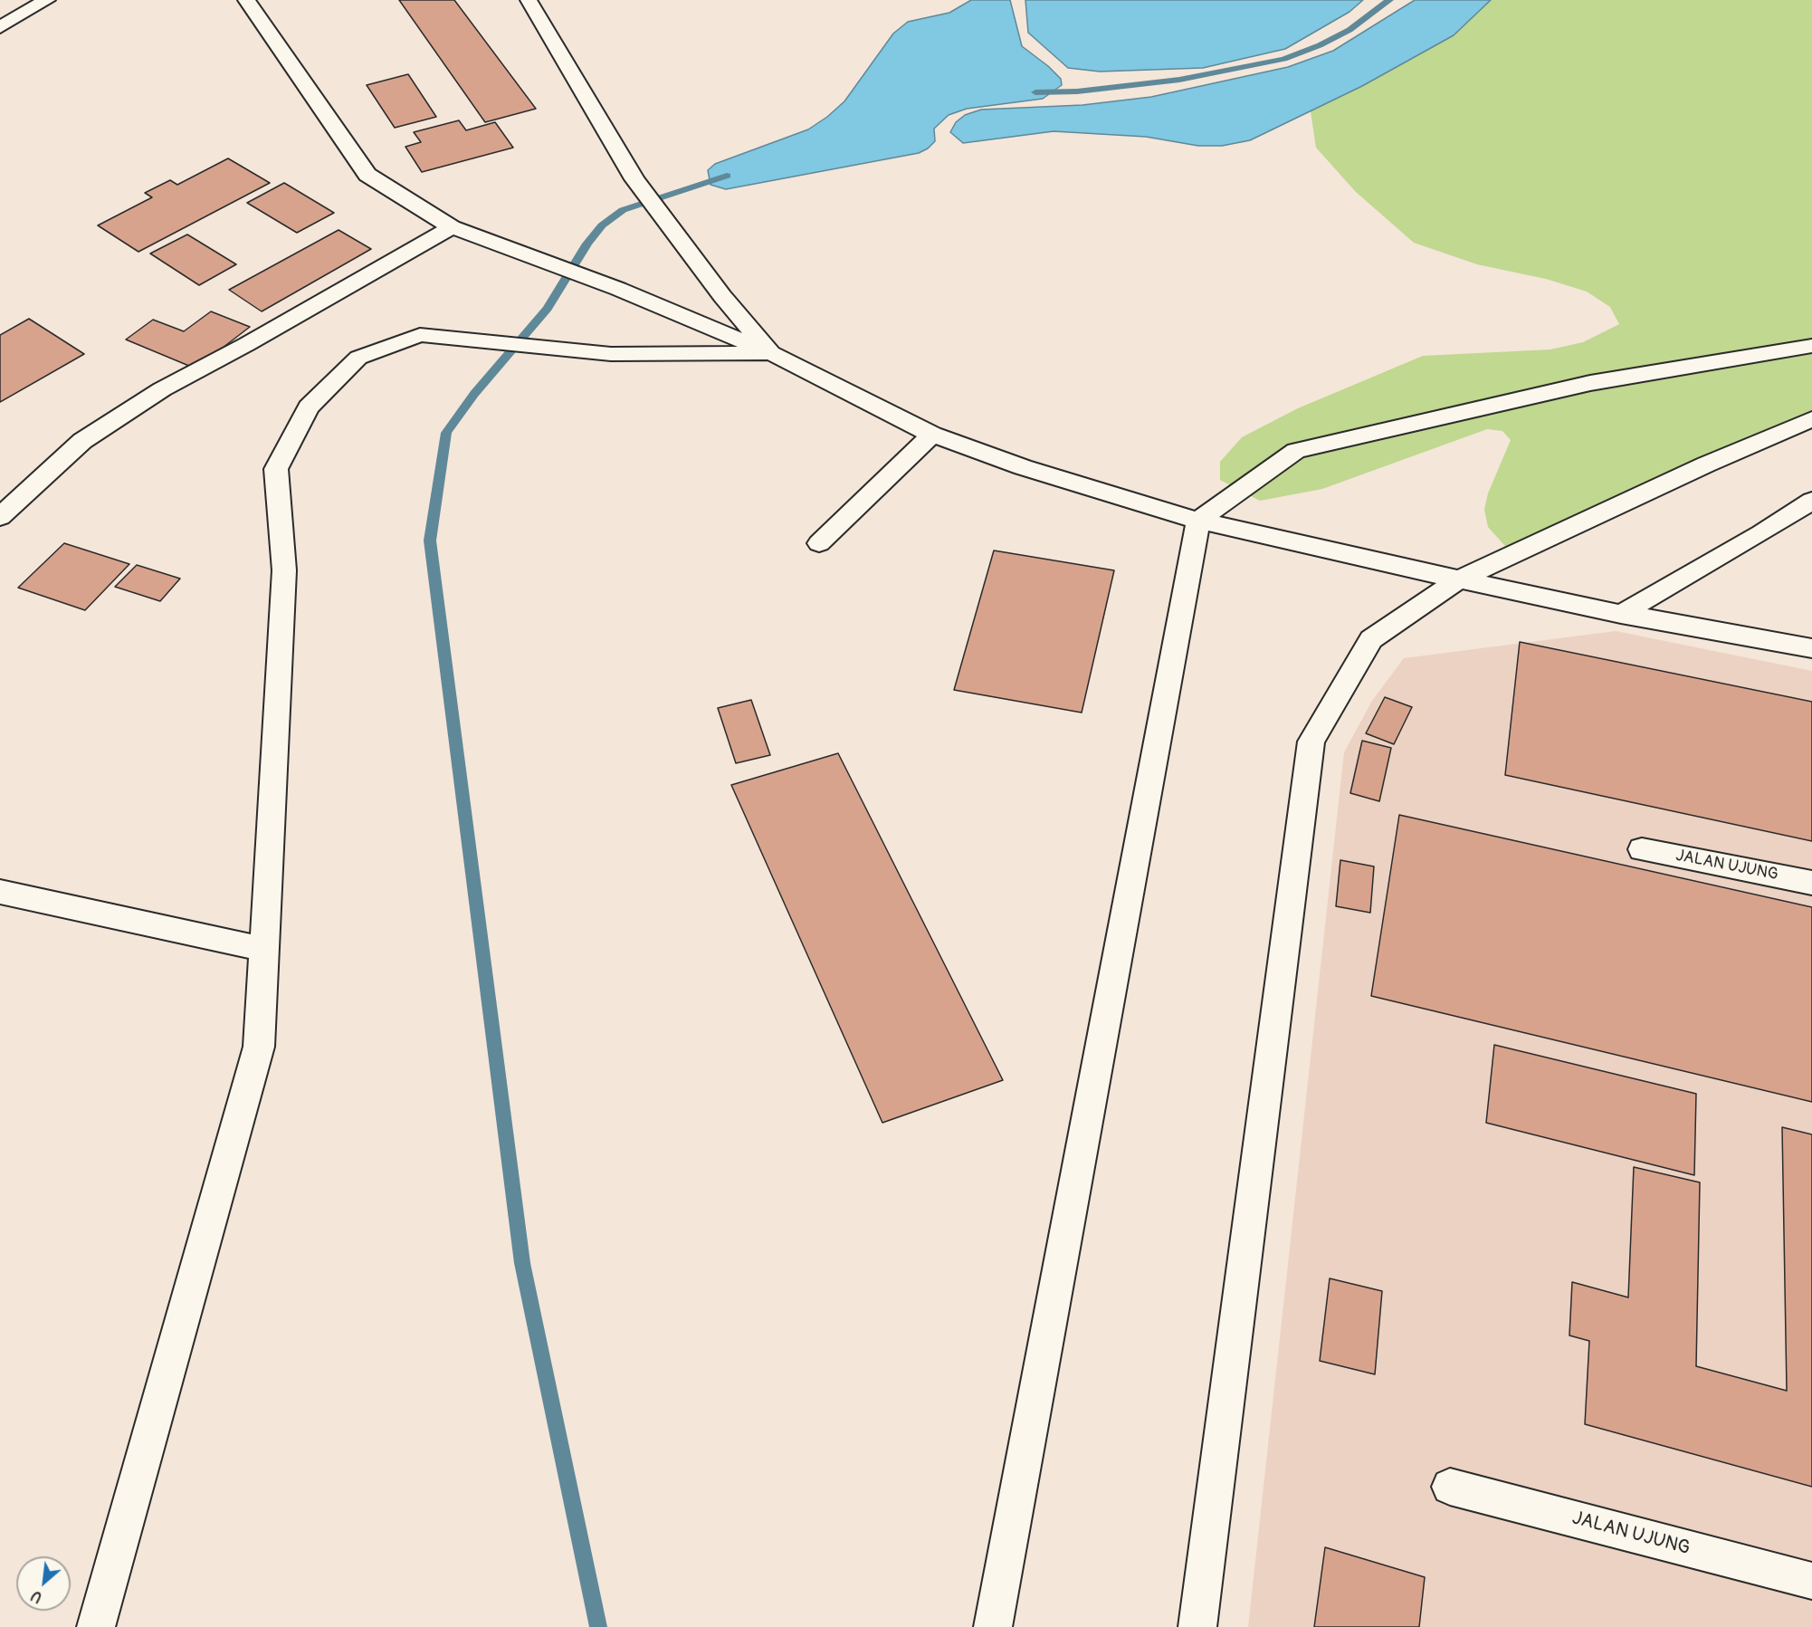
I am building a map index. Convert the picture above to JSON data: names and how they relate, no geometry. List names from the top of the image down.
{
  "streets": {
    "lane": ["JALAN UJUNG"]
  },
  "north": "bottom left"
}
